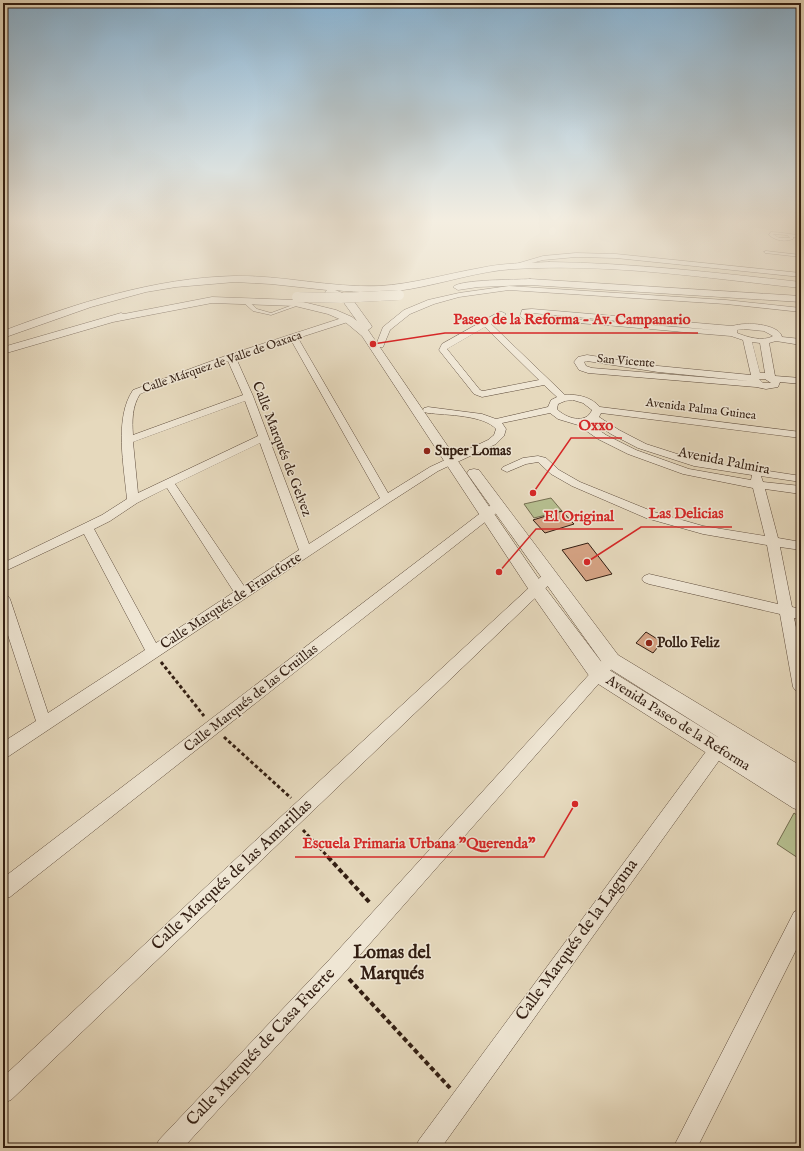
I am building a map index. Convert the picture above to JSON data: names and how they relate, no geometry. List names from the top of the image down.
{
  "streets": {
    "street": [
      "San Vicente",
      "Calle Márquez de Valle de Oaxaca",
      "Avenida Palma Guinea",
      "Calle Marqués de Gelvez",
      "Avenida Palmira",
      "Calle Marqués de Francforte",
      "Calle Marqués de las Cruillas",
      "Avenida Paseo de la Reforma",
      "Calle Marqués de las Amarillas",
      "Calle Marqués de la Laguna",
      "Calle Marqués de Casa Fuerte"
    ]
  },
  "crossings": [
    ["Calle Márquez de Valle de Oaxaca", "Calle Marqués de Gelvez"],
    ["Calle Márquez de Valle de Oaxaca", "Avenida Paseo de la Reforma"],
    ["Avenida Palma Guinea", "Avenida Palmira"],
    ["Calle Marqués de Gelvez", "Calle Marqués de Francforte"],
    ["Calle Marqués de Francforte", "Avenida Paseo de la Reforma"],
    ["Calle Marqués de las Cruillas", "Avenida Paseo de la Reforma"],
    ["Avenida Paseo de la Reforma", "Calle Marqués de las Amarillas"],
    ["Avenida Paseo de la Reforma", "Calle Marqués de la Laguna"],
    ["Avenida Paseo de la Reforma", "Calle Marqués de Casa Fuerte"]
  ],
  "districts": ["Lomas del Marqués"],
  "places": [
    "Paseo de la Reforma - Av. Campanario",
    "Super Lomas",
    "Oxxo",
    "Las Delicias",
    "El Original",
    "Pollo Feliz",
    "Escuela Primaria Urbana \"Querenda\""
  ]
}
